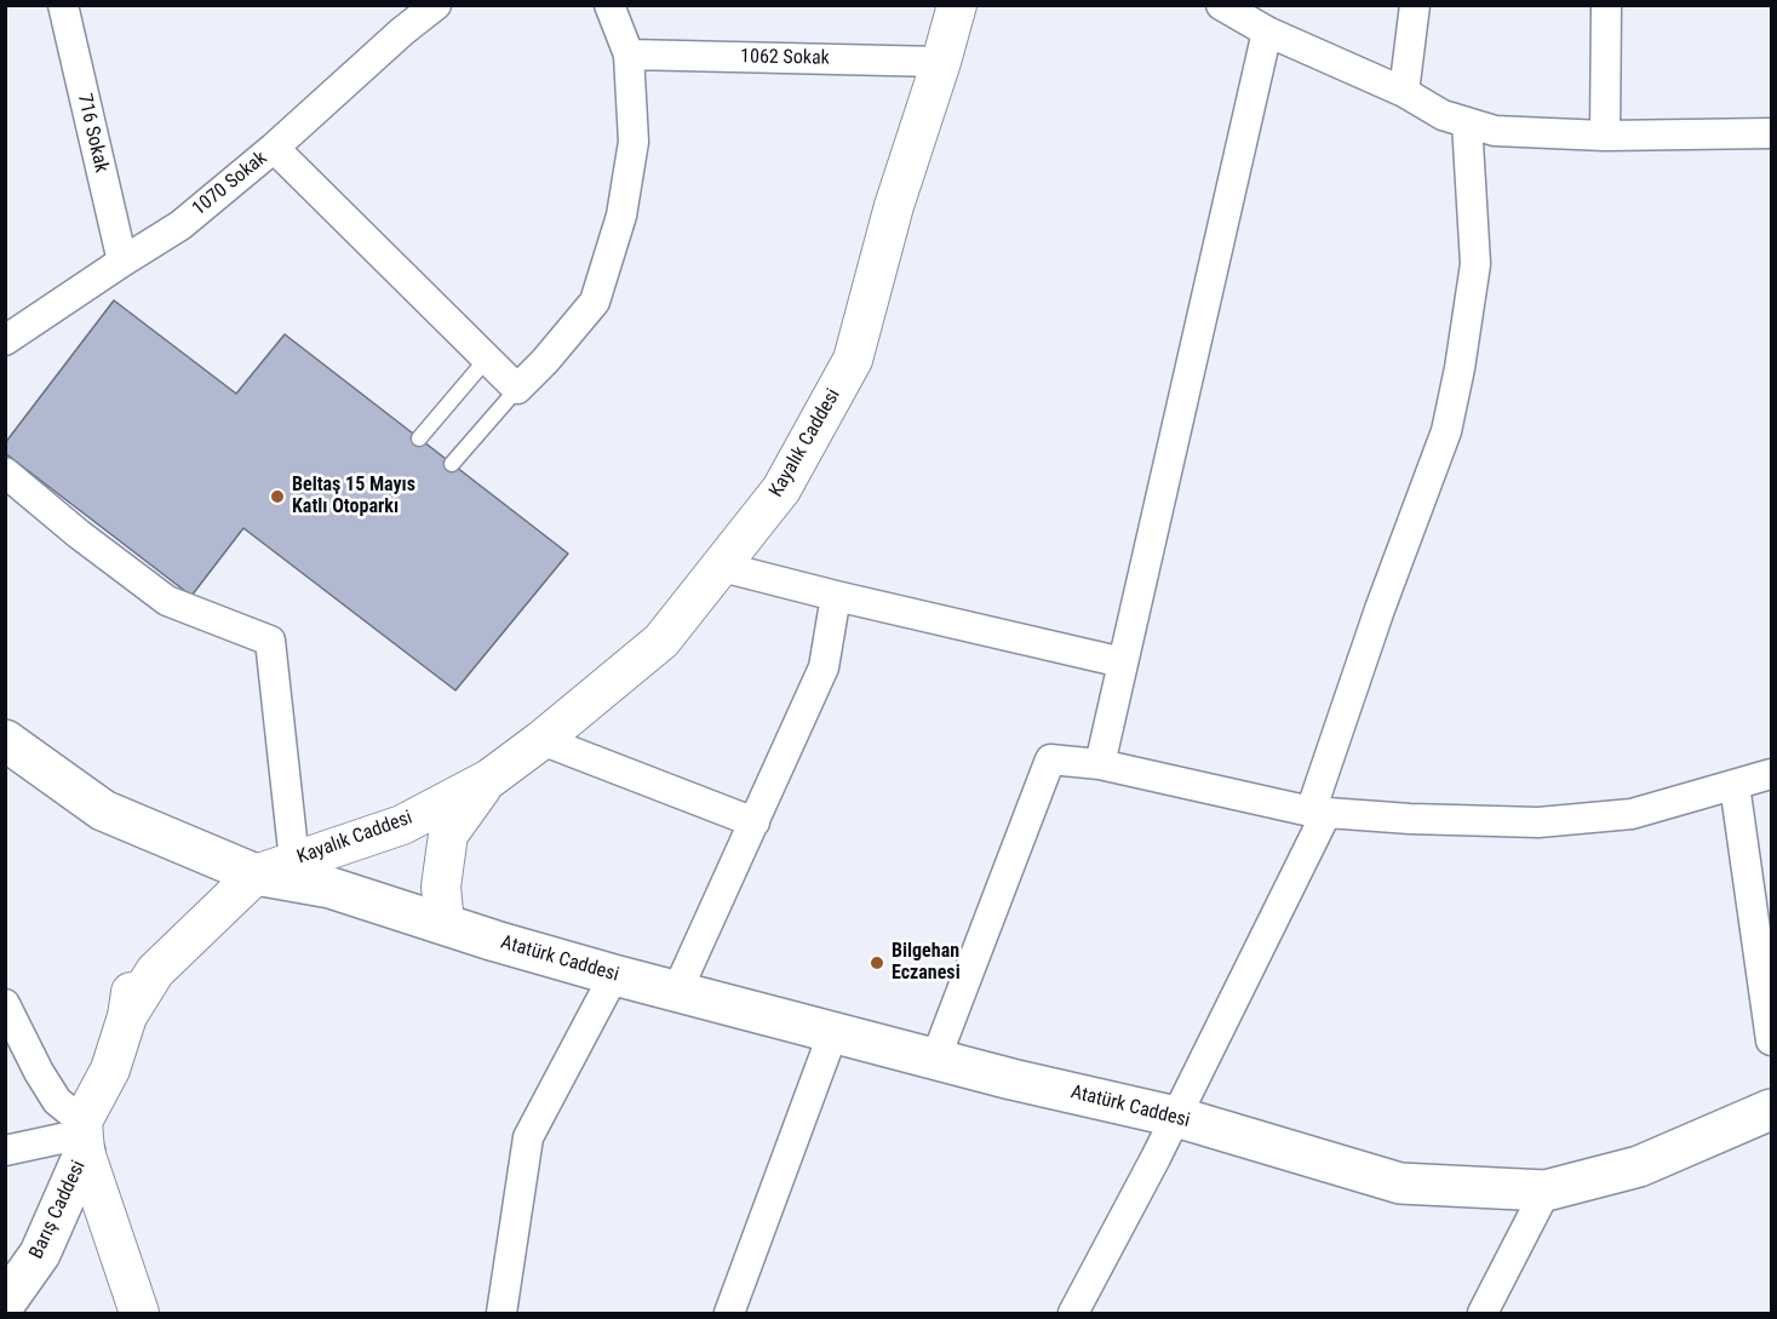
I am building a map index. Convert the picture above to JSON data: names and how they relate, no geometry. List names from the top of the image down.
{
  "streets": {
    "main road": ["Atatürk Caddesi", "Barış Caddesi"],
    "street": [
      "1062 Sokak",
      "716 Sokak",
      "1070 Sokak",
      "Kayalık Caddesi"
    ]
  },
  "crossings": [
    ["1062 Sokak", "Kayalık Caddesi"],
    ["716 Sokak", "1070 Sokak"],
    ["Kayalık Caddesi", "Atatürk Caddesi"],
    ["Kayalık Caddesi", "Barış Caddesi"]
  ],
  "places": ["Beltaş 15 Mayıs Katlı Otoparkı", "Bilgehan Eczanesi"]
}
